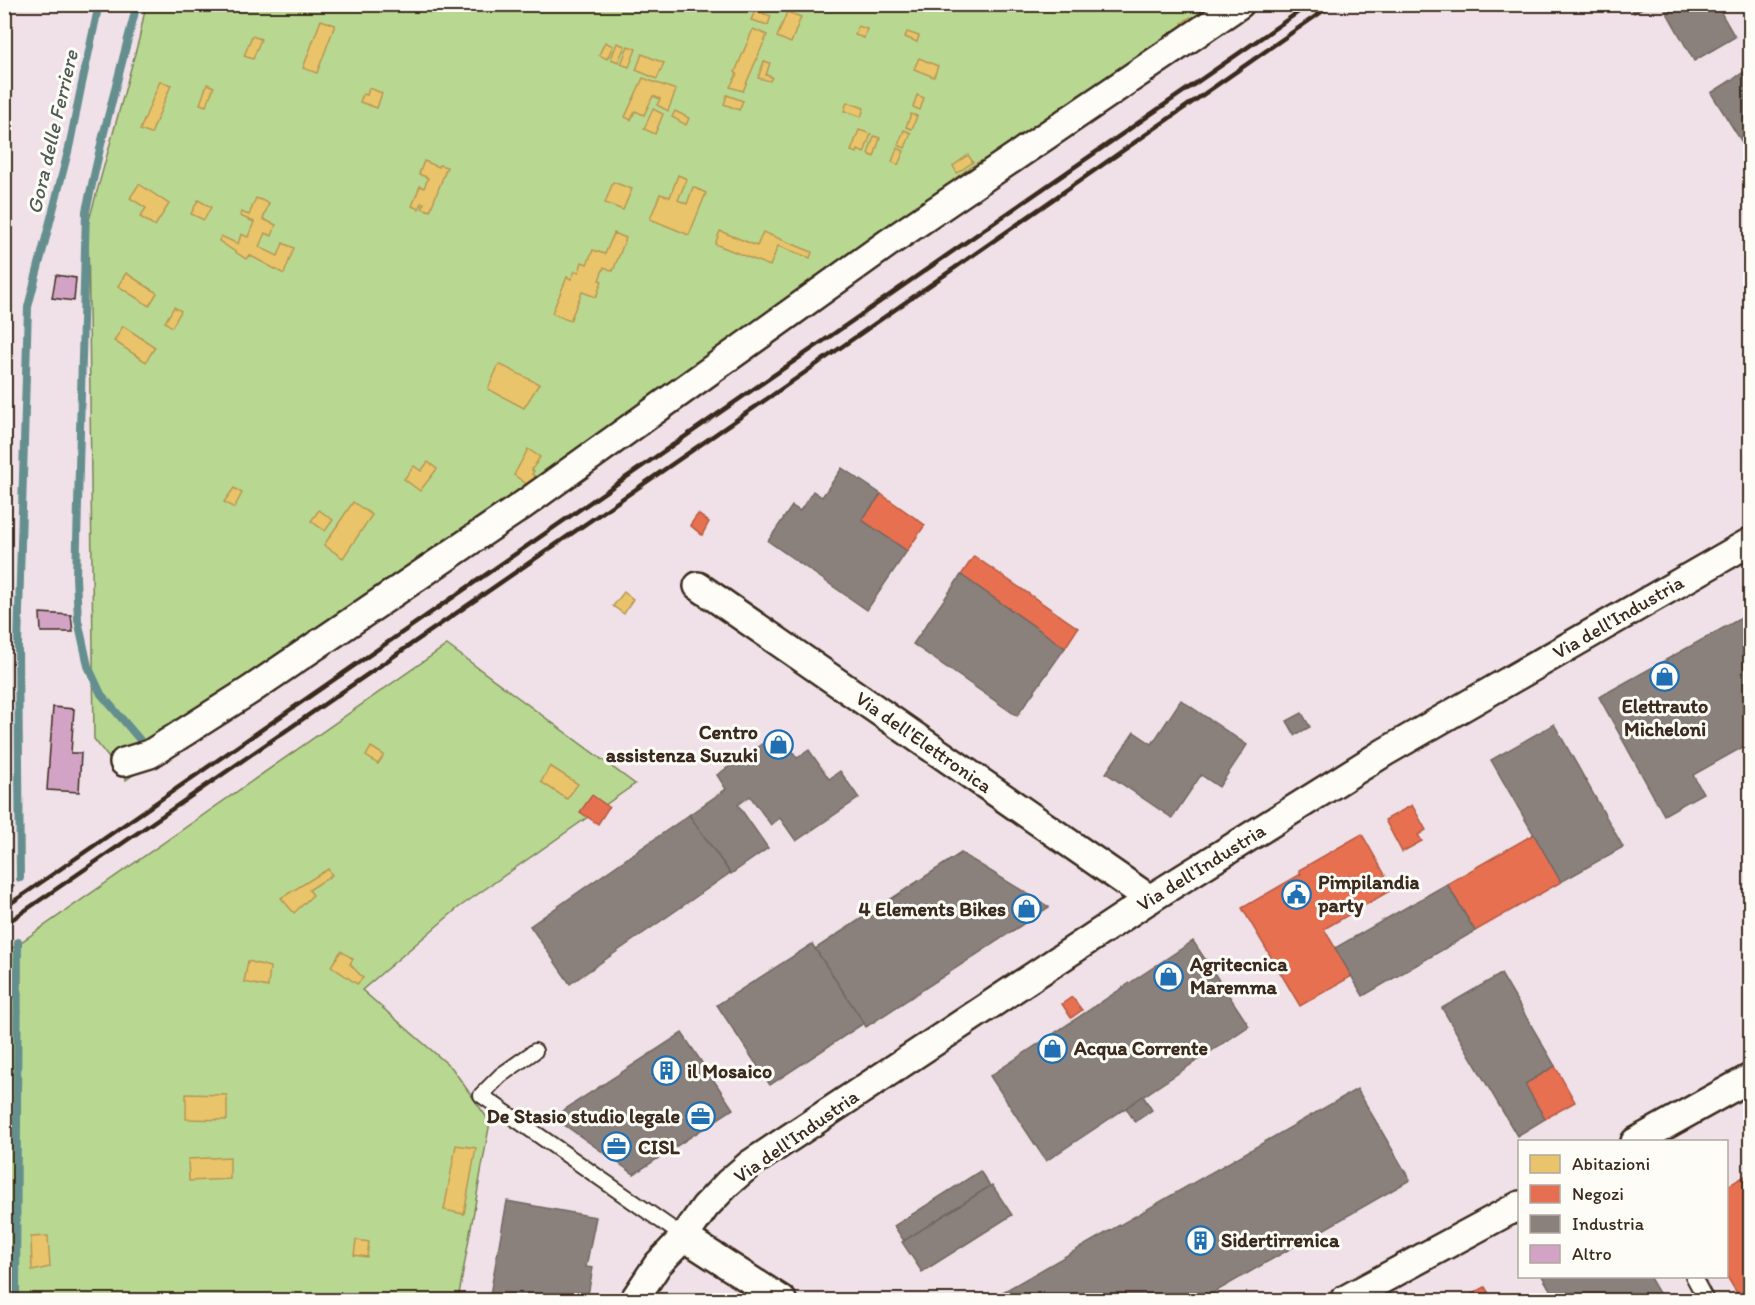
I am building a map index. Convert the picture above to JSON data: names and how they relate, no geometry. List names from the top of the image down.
{
  "streets": {
    "street": ["Via dell'Industria", "Via dell'Elettronica"]
  },
  "crossings": [
    ["Via dell'Industria", "Via dell'Elettronica"]
  ],
  "water": ["Gora delle Ferriere"],
  "places": {
    "shop": [
      "Elettrauto Micheloni",
      "Centro assistenza Suzuki",
      "4 Elements Bikes",
      "Agritecnica Maremma",
      "Acqua Corrente"
    ],
    "public building": ["Pimpilandia party"],
    "building": ["il Mosaico", "Sidertirrenica"],
    "office": ["De Stasio studio legale", "CISL"]
  },
  "legend": [
    "Abitazioni",
    "Negozi",
    "Industria",
    "Altro"
  ]
}
